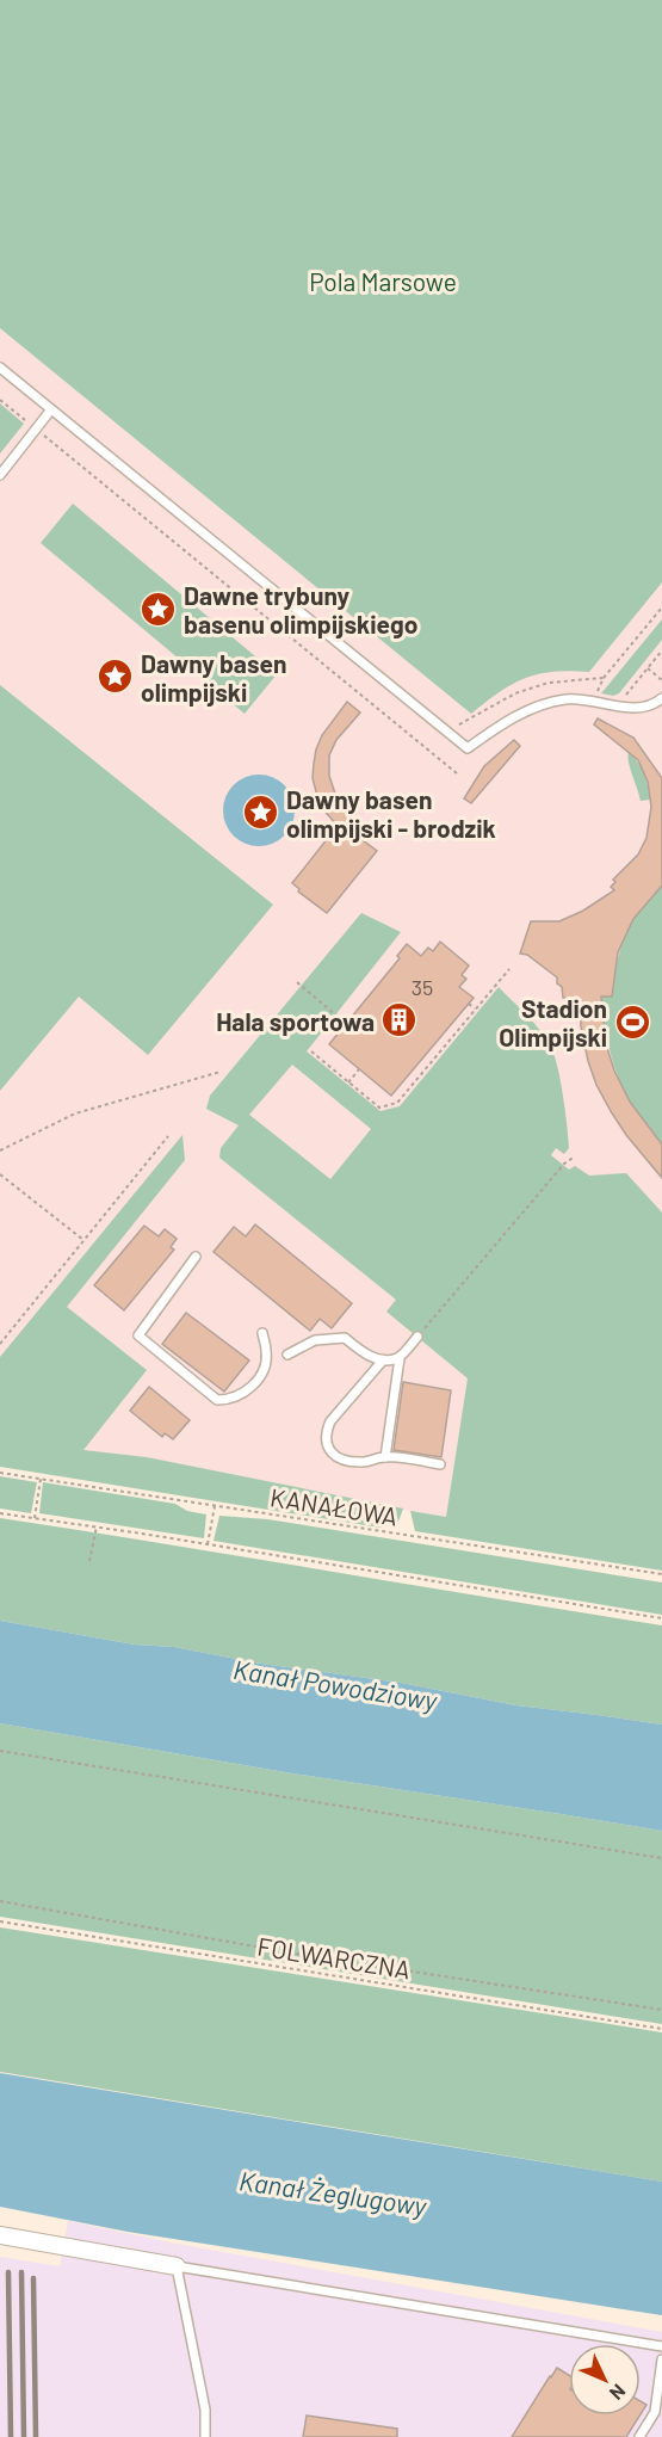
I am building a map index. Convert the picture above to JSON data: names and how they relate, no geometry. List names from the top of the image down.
{
  "streets": {
    "path": ["KANAŁOWA", "FOLWARCZNA"]
  },
  "water": ["Kanał Powodziowy", "Kanał Żeglugowy"],
  "parks": ["Pola Marsowe"],
  "places": {
    "place": ["Dawne trybuny basenu olimpijskiego", "Dawny basen olimpijski", "Dawny basen olimpijski - brodzik"],
    "building": ["Hala sportowa"],
    "sports": ["Stadion Olimpijski"]
  },
  "house_numbers": ["35"],
  "north": "bottom right"
}
